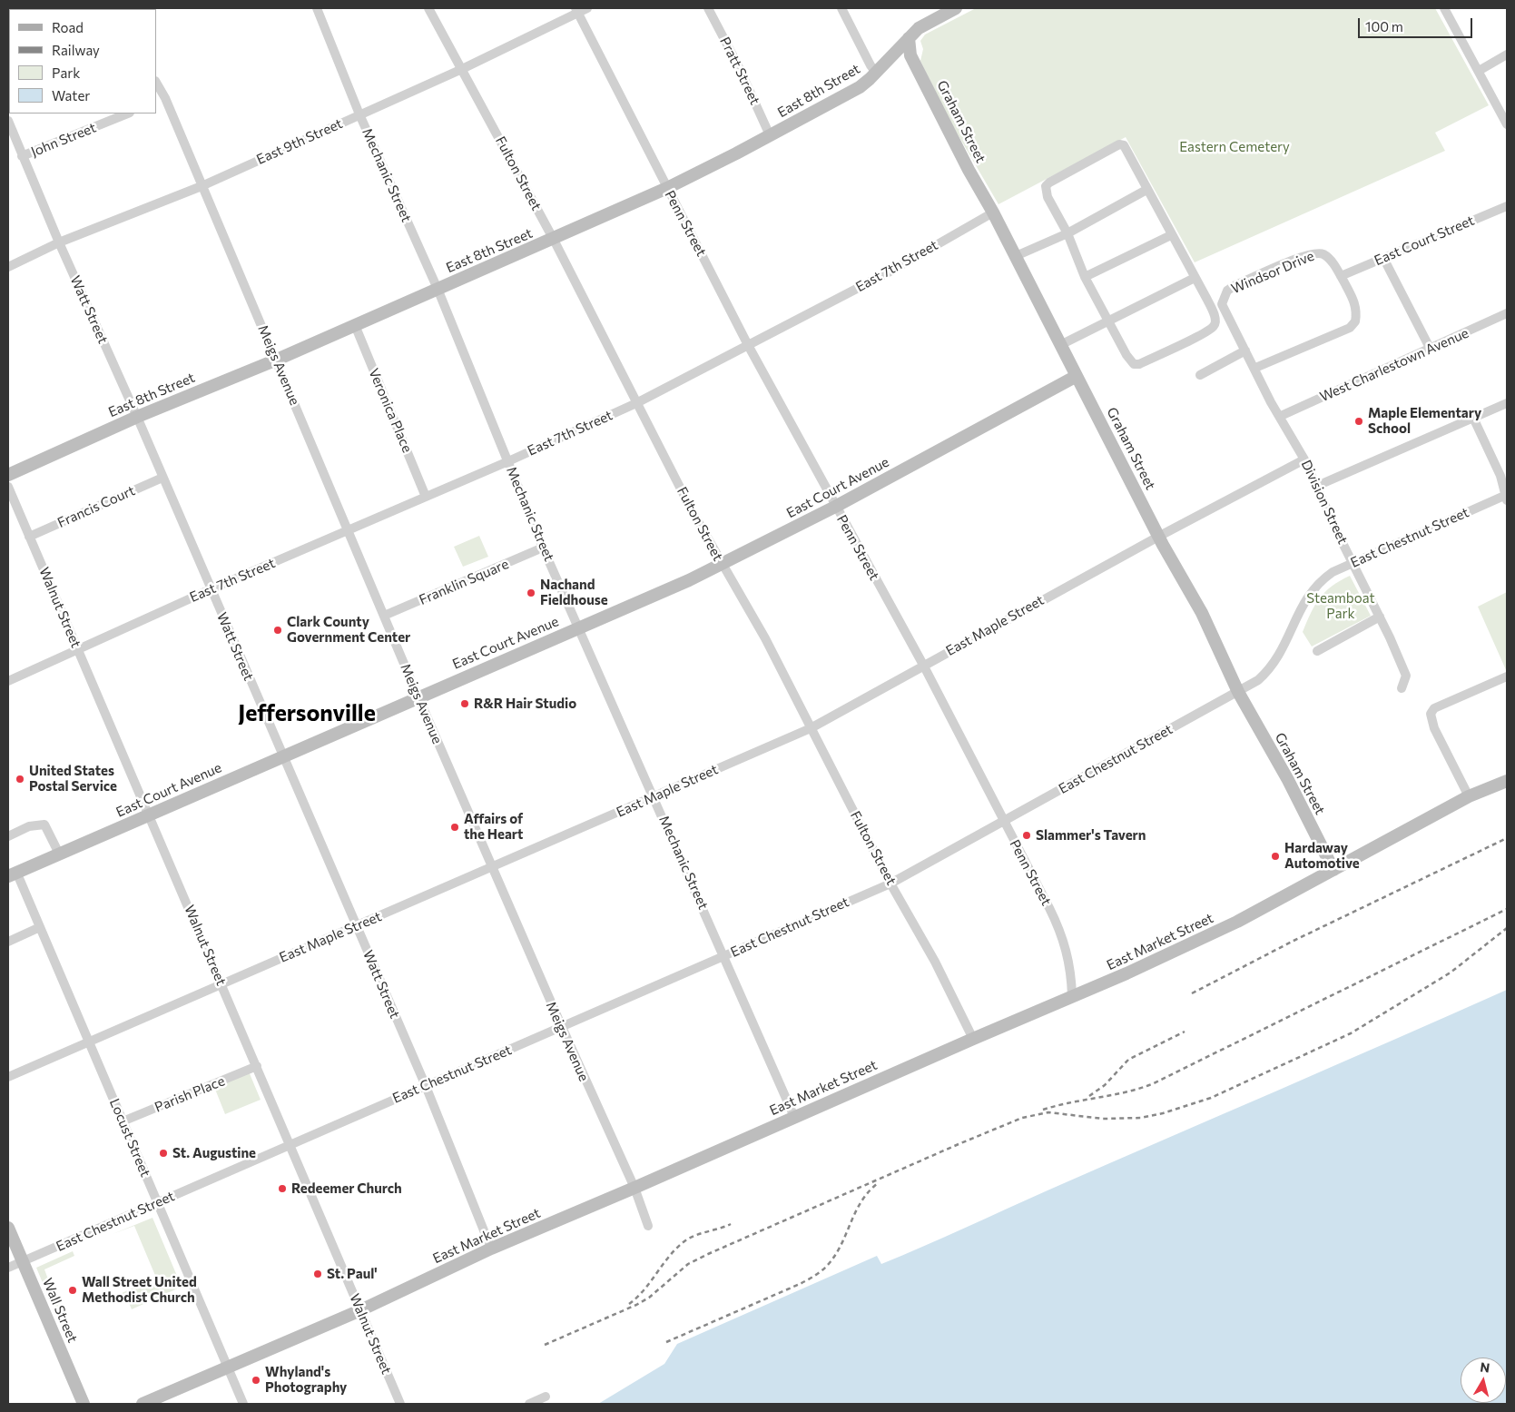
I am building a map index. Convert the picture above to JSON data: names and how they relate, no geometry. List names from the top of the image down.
{
  "streets": {
    "main road": [
      "East 8th Street",
      "Graham Street",
      "East Court Avenue",
      "East Market Street",
      "Wall Street"
    ],
    "street": [
      "Pratt Street",
      "John Street",
      "East 9th Street",
      "Fulton Street",
      "Mechanic Street",
      "Penn Street",
      "East Court Street",
      "East 7th Street",
      "Windsor Drive",
      "Watt Street",
      "Meigs Avenue",
      "West Charlestown Avenue",
      "Veronica Place",
      "Division Street",
      "Francis Court",
      "East Chestnut Street",
      "Franklin Square",
      "Walnut Street",
      "East Maple Street",
      "Parish Place",
      "Locust Street"
    ]
  },
  "crossings": [
    ["Pratt Street", "East 8th Street"],
    ["East 8th Street", "Graham Street"],
    ["East 8th Street", "Fulton Street"],
    ["East 8th Street", "Mechanic Street"],
    ["East 8th Street", "Penn Street"],
    ["East 8th Street", "Watt Street"],
    ["East 8th Street", "Meigs Avenue"],
    ["East 8th Street", "Veronica Place"],
    ["Graham Street", "East 7th Street"],
    ["Graham Street", "East Court Avenue"],
    ["Graham Street", "East Chestnut Street"],
    ["Graham Street", "East Maple Street"],
    ["Graham Street", "East Market Street"],
    ["John Street", "Watt Street"],
    ["East 9th Street", "Fulton Street"],
    ["East 9th Street", "Mechanic Street"],
    ["East 9th Street", "Penn Street"],
    ["East 9th Street", "Watt Street"],
    ["East 9th Street", "Meigs Avenue"],
    ["Fulton Street", "East 7th Street"],
    ["Fulton Street", "East Court Avenue"],
    ["Fulton Street", "East Chestnut Street"],
    ["Fulton Street", "East Maple Street"],
    ["Fulton Street", "East Market Street"],
    ["Mechanic Street", "East 7th Street"],
    ["Mechanic Street", "East Court Avenue"],
    ["Mechanic Street", "East Chestnut Street"],
    ["Mechanic Street", "Franklin Square"],
    ["Mechanic Street", "East Maple Street"],
    ["Mechanic Street", "East Market Street"],
    ["Penn Street", "East 7th Street"],
    ["Penn Street", "East Court Avenue"],
    ["Penn Street", "East Chestnut Street"],
    ["Penn Street", "East Maple Street"],
    ["Penn Street", "East Market Street"],
    ["East Court Street", "Windsor Drive"],
    ["East 7th Street", "Watt Street"],
    ["East 7th Street", "Meigs Avenue"],
    ["East 7th Street", "Veronica Place"],
    ["East 7th Street", "Walnut Street"],
    ["Windsor Drive", "West Charlestown Avenue"],
    ["Windsor Drive", "Division Street"],
    ["Watt Street", "East Court Avenue"],
    ["Watt Street", "Francis Court"],
    ["Watt Street", "East Chestnut Street"],
    ["Watt Street", "East Maple Street"],
    ["Watt Street", "East Market Street"],
    ["Meigs Avenue", "East Court Avenue"],
    ["Meigs Avenue", "East Chestnut Street"],
    ["Meigs Avenue", "Franklin Square"],
    ["Meigs Avenue", "East Maple Street"],
    ["Meigs Avenue", "East Market Street"],
    ["West Charlestown Avenue", "Division Street"],
    ["East Court Avenue", "Walnut Street"],
    ["East Court Avenue", "Locust Street"],
    ["Division Street", "East Chestnut Street"],
    ["Division Street", "East Maple Street"],
    ["Francis Court", "Walnut Street"],
    ["East Chestnut Street", "Walnut Street"],
    ["East Chestnut Street", "Locust Street"],
    ["East Chestnut Street", "Wall Street"],
    ["Walnut Street", "East Maple Street"],
    ["Walnut Street", "East Market Street"],
    ["Walnut Street", "Parish Place"],
    ["East Maple Street", "Locust Street"],
    ["East Market Street", "Locust Street"],
    ["Parish Place", "Locust Street"]
  ],
  "districts": ["Jeffersonville"],
  "parks": ["Eastern Cemetery", "Steamboat Park"],
  "places": [
    "Maple Elementary School",
    "Nachand Fieldhouse",
    "Clark County Government Center",
    "R&R Hair Studio",
    "United States Postal Service",
    "Affairs of the Heart",
    "Slammer's Tavern",
    "Hardaway Automotive",
    "St. Augustine",
    "Redeemer Church",
    "St. Paul'",
    "Wall Street United Methodist Church",
    "Whyland's Photography"
  ],
  "legend": [
    "Road",
    "Railway",
    "Park",
    "Water"
  ],
  "scale_bar": "100 m",
  "north": "top"
}
